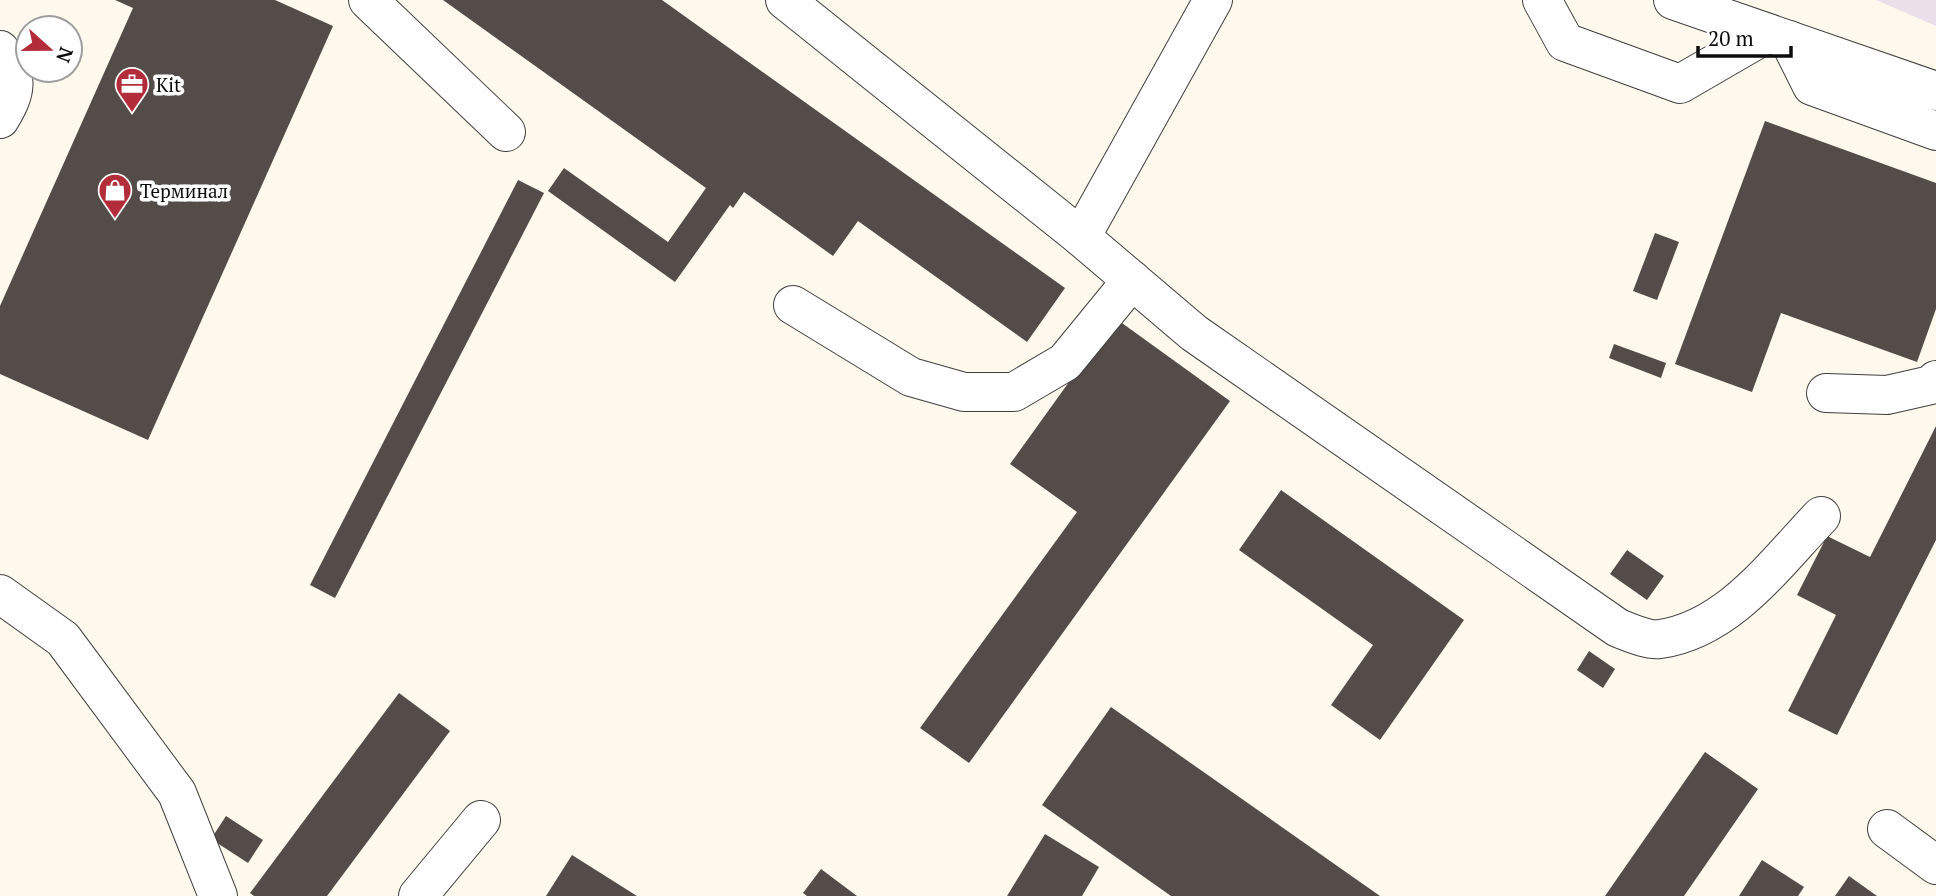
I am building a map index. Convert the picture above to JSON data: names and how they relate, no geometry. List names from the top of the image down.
{
  "places": {
    "office": ["Kit"],
    "shop": ["Терминал"]
  },
  "scale_bar": "20 m",
  "north": "right"
}
